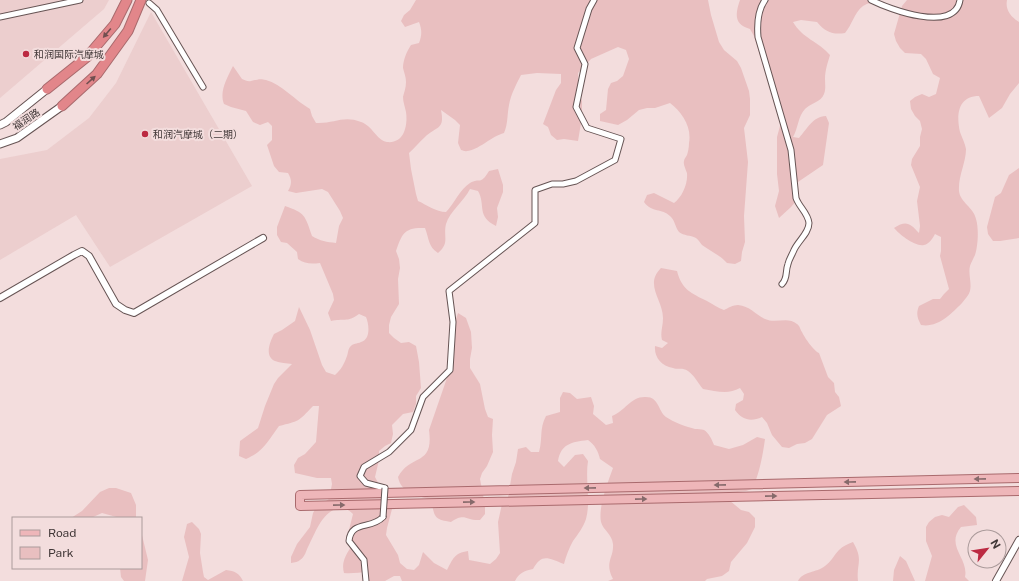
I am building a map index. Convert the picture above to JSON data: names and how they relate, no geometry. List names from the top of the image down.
{
  "streets": {
    "main road": ["福润路"]
  },
  "places": ["和润国际汽摩城", "和润汽摩城（二期）"],
  "legend": ["Road", "Park"],
  "north": "top right"
}
